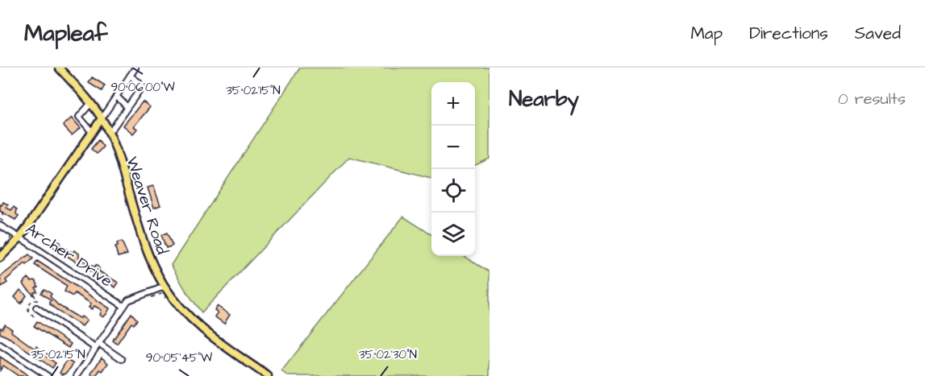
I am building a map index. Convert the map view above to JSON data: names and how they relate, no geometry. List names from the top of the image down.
{
  "streets": {
    "main road": ["Weaver Road"],
    "street": ["Archer Drive"]
  },
  "page": {
    "header": "Mapleaf",
    "nav": ["Map", "Directions", "Saved"],
    "heading": ["Nearby", "0 results"],
    "map_buttons": ["+", "−"]
  },
  "coordinates": [
    "90°06'00\"W",
    "35°02'15\"N",
    "35°02'30\"N",
    "90°05'45\"W"
  ]
}
